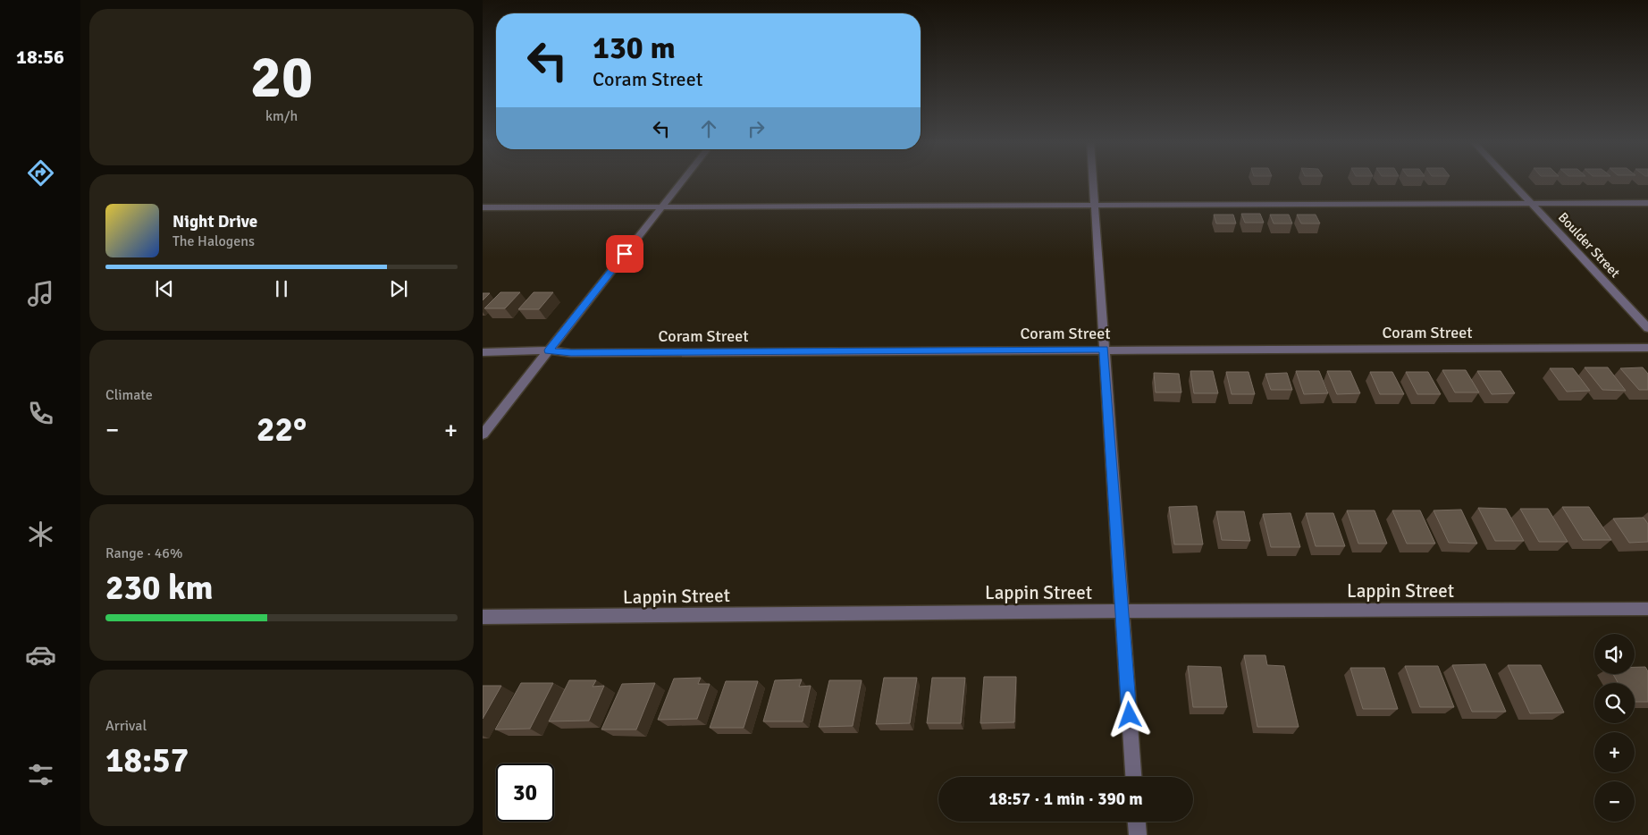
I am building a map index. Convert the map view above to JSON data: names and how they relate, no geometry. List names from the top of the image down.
{
  "streets": {
    "street": ["Boulder Street", "Coram Street", "Lappin Street"]
  },
  "page": {
    "tabs": "18:56",
    "tile": [
      ["20", "km/h"],
      "Climate",
      ["Range · 46%", "230 km"],
      ["Arrival", "18:57"]
    ],
    "turn": ["130 m", "Coram Street"],
    "song": ["Night Drive", "The Halogens"],
    "heat": ["−", "22°", "+"],
    "map_buttons": ["+", "−"],
    "limit": "30",
    "trip": "18:57 · 1 min · 390 m"
  }
}
